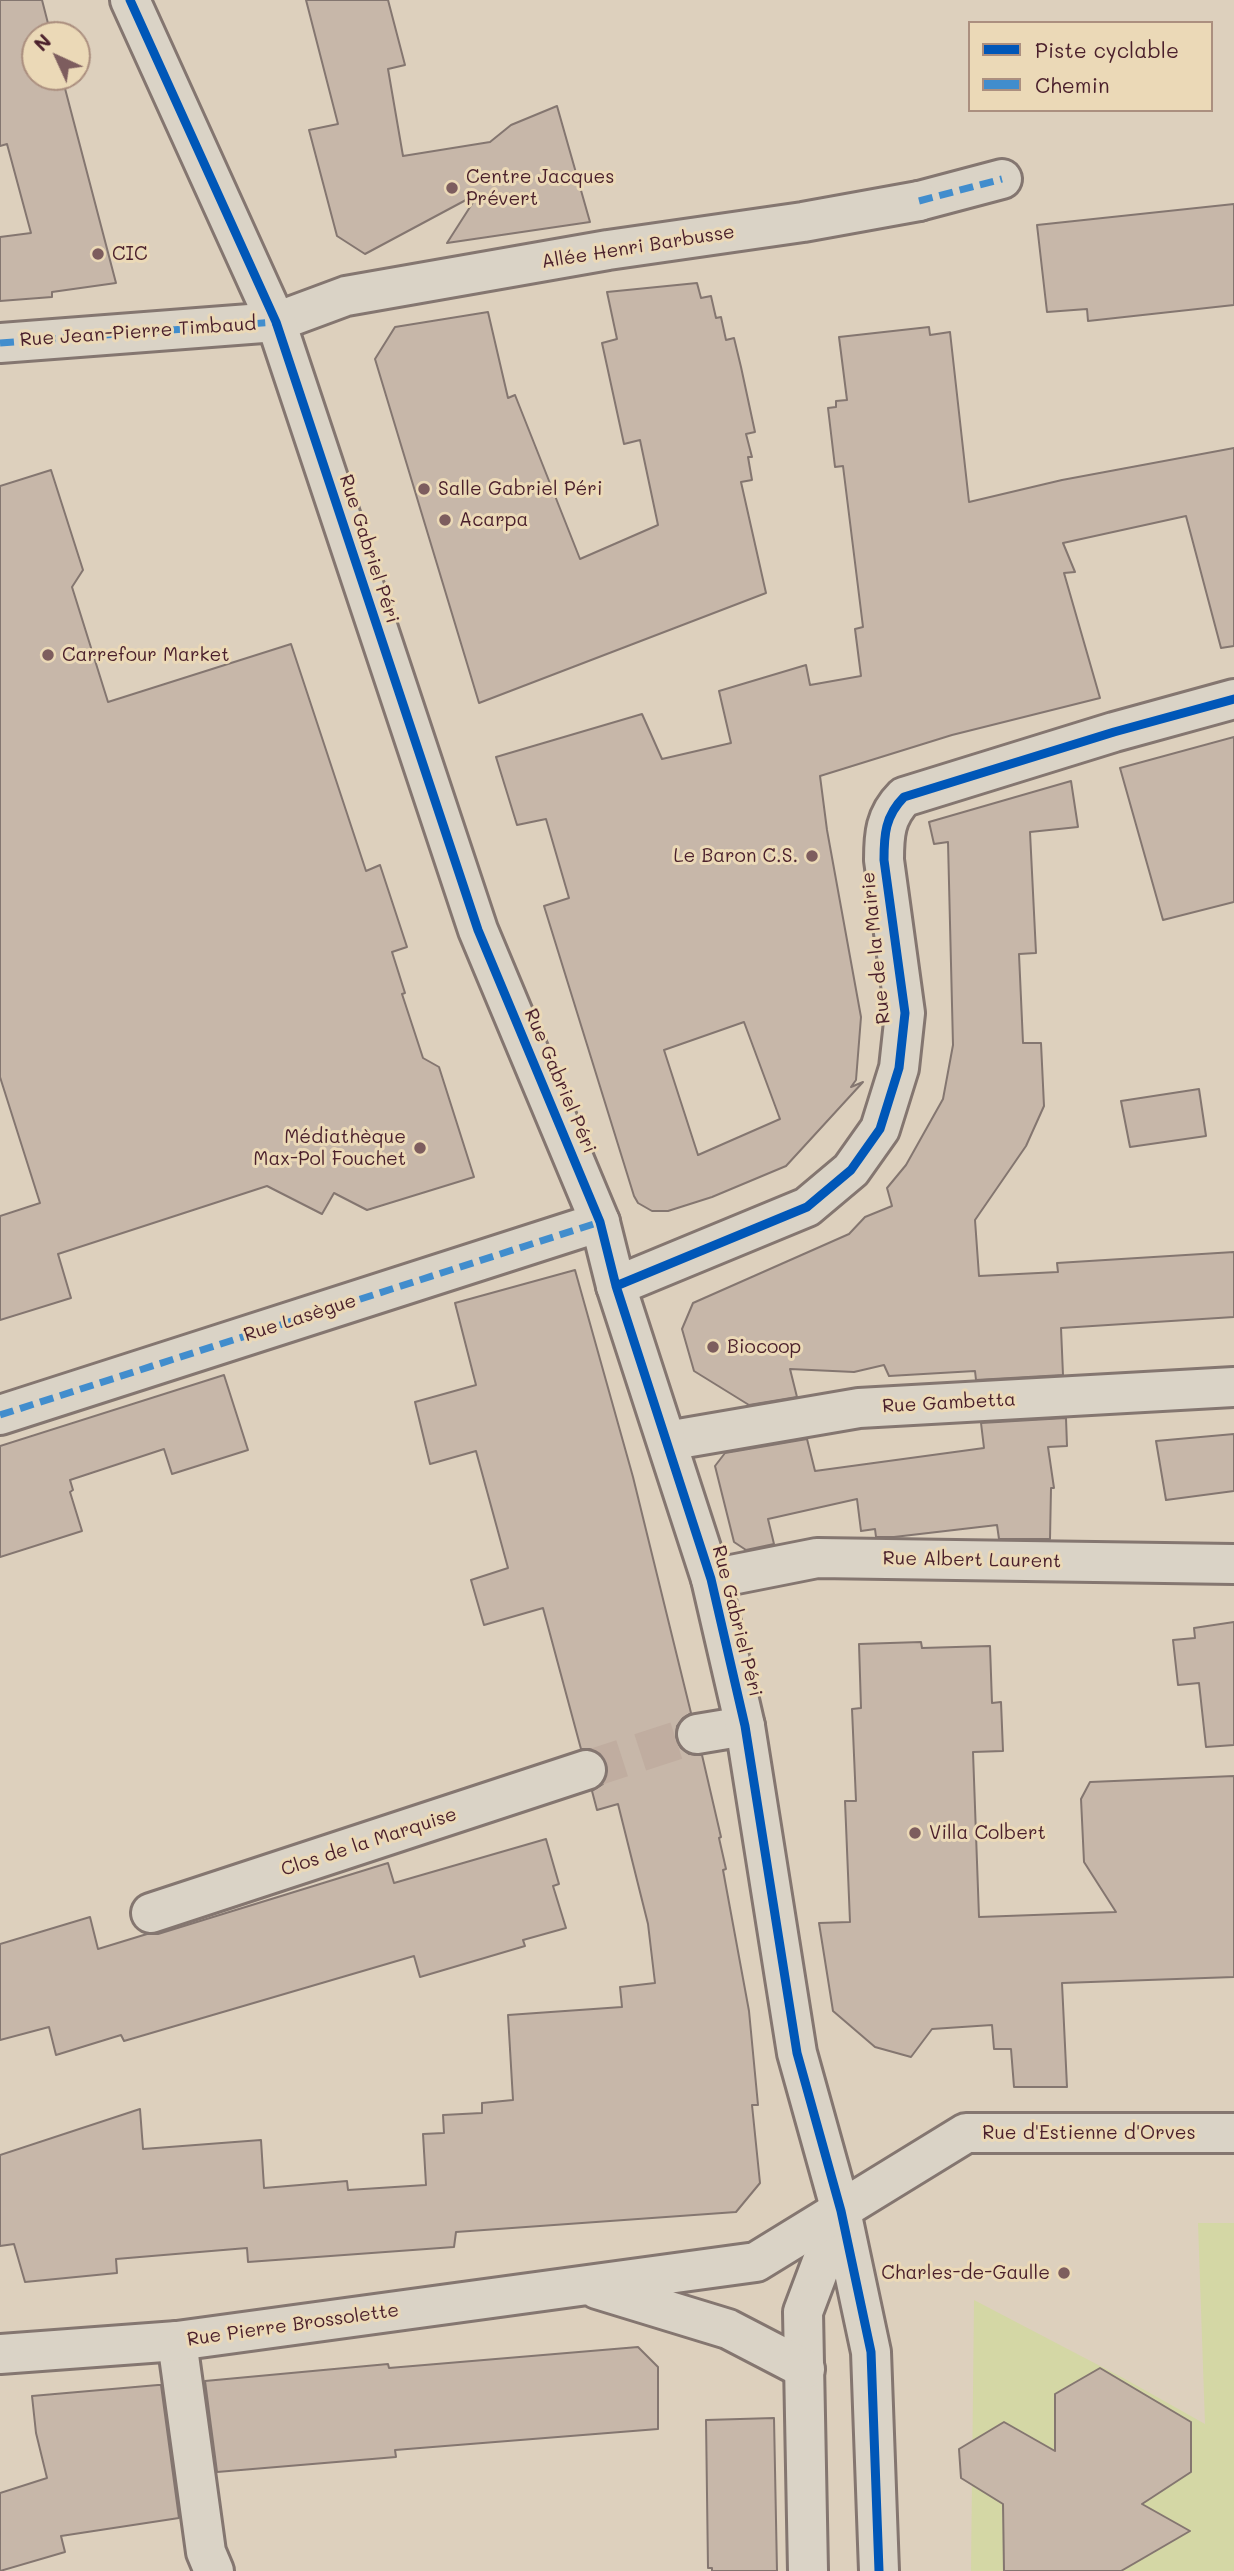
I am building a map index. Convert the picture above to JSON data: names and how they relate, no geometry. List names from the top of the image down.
{
  "streets": {
    "street": [
      "Allée Henri Barbusse",
      "Rue Jean-Pierre Timbaud",
      "Rue Gabriel Péri",
      "Rue de la Mairie",
      "Rue Lasègue",
      "Rue Gambetta",
      "Rue Albert Laurent",
      "Clos de la Marquise",
      "Rue d'Estienne d'Orves",
      "Rue Pierre Brossolette"
    ]
  },
  "crossings": [
    ["Allée Henri Barbusse", "Rue Jean-Pierre Timbaud"],
    ["Allée Henri Barbusse", "Rue Gabriel Péri"],
    ["Rue Jean-Pierre Timbaud", "Rue Gabriel Péri"],
    ["Rue Gabriel Péri", "Rue de la Mairie"],
    ["Rue Gabriel Péri", "Rue Lasègue"],
    ["Rue Gabriel Péri", "Rue Gambetta"],
    ["Rue Gabriel Péri", "Rue Albert Laurent"],
    ["Rue Gabriel Péri", "Rue d'Estienne d'Orves"],
    ["Rue Gabriel Péri", "Rue Pierre Brossolette"],
    ["Rue d'Estienne d'Orves", "Rue Pierre Brossolette"]
  ],
  "places": [
    "Centre Jacques Prévert",
    "CIC",
    "Salle Gabriel Péri",
    "Acarpa",
    "Carrefour Market",
    "Le Baron C.S.",
    "Médiathèque Max-Pol Fouchet",
    "Biocoop",
    "Villa Colbert",
    "Charles-de-Gaulle"
  ],
  "legend": ["Piste cyclable", "Chemin"],
  "north": "top left"
}
